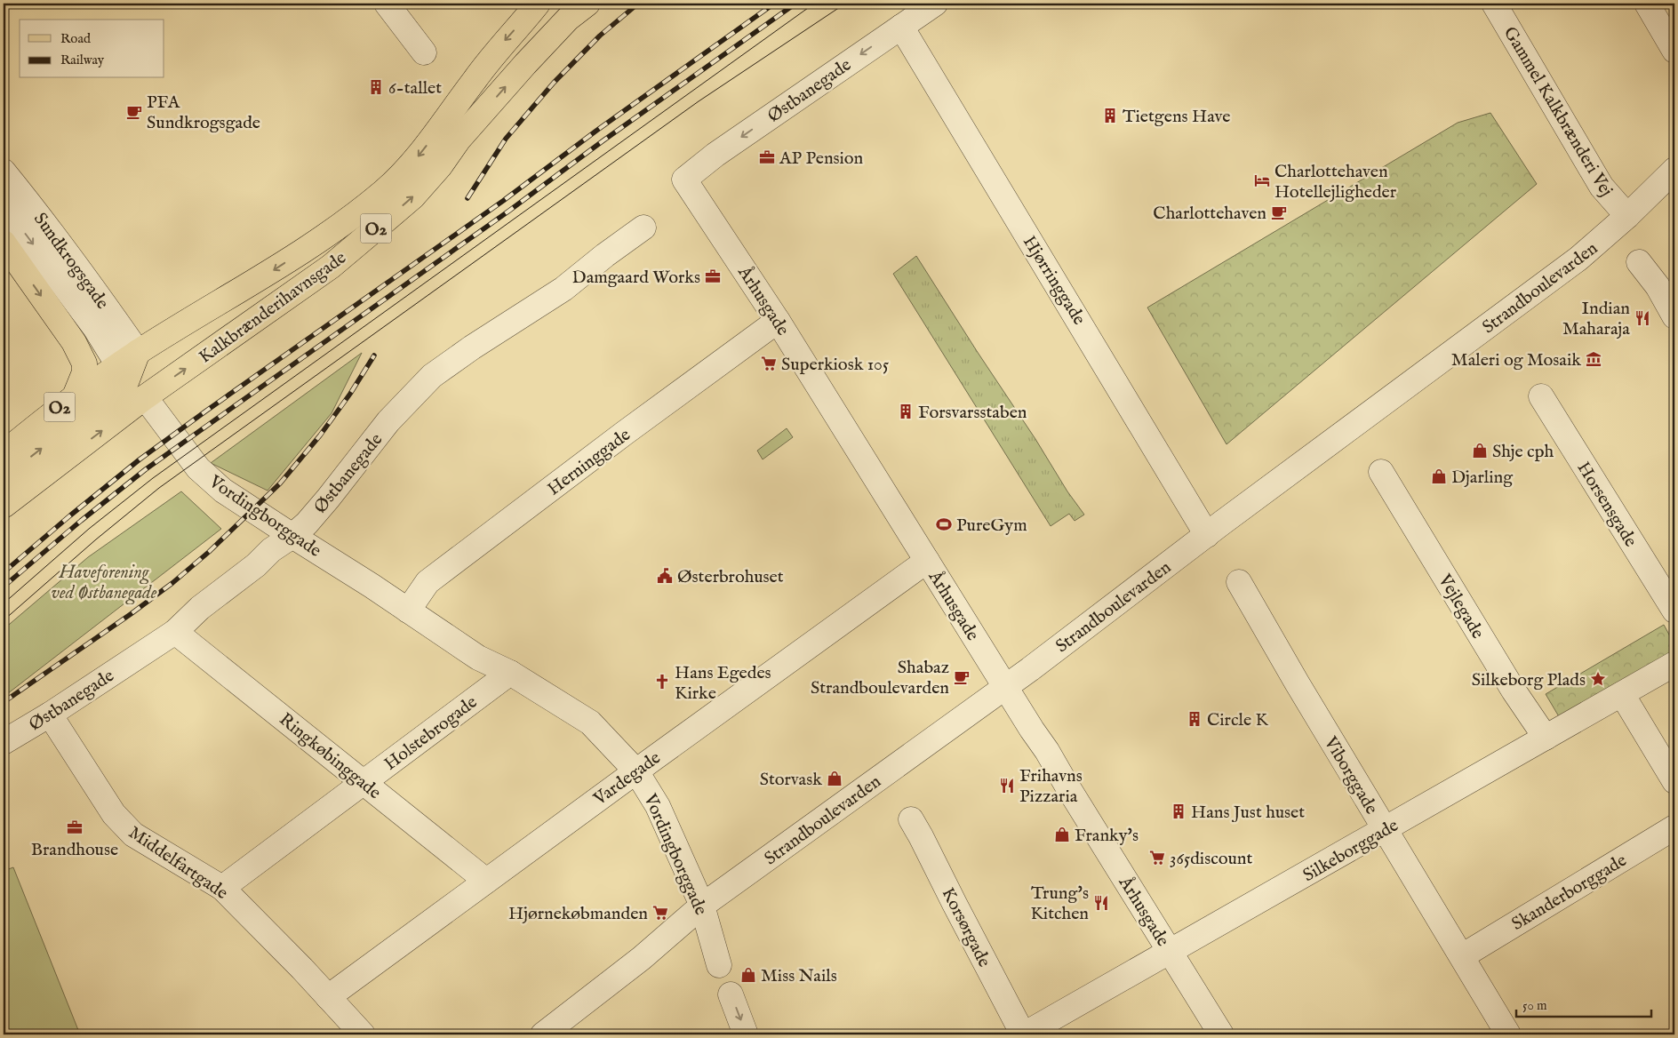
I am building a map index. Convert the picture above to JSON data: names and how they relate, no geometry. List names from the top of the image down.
{
  "streets": {
    "main road": ["O2", "Kalkbrænderihavnsgade"],
    "street": [
      "Østbanegade",
      "Gammel Kalkbrænderi Vej",
      "Sundkrogsgade",
      "Hjørringgade",
      "Strandboulevarden",
      "Århusgade",
      "Herninggade",
      "Horsensgade",
      "Vordingborggade",
      "Vejlegade",
      "Holstebrogade",
      "Ringkøbinggade",
      "Viborggade",
      "Vardegade",
      "Silkeborggade",
      "Middelfartgade",
      "Skanderborggade",
      "Korsørgade"
    ]
  },
  "crossings": [
    ["Østbanegade", "Hjørringgade"],
    ["Østbanegade", "Århusgade"],
    ["Østbanegade", "Vordingborggade"],
    ["Østbanegade", "Ringkøbinggade"],
    ["Østbanegade", "Middelfartgade"],
    ["Gammel Kalkbrænderi Vej", "Strandboulevarden"],
    ["Sundkrogsgade", "Kalkbrænderihavnsgade"],
    ["Hjørringgade", "Strandboulevarden"],
    ["Strandboulevarden", "Århusgade"],
    ["Strandboulevarden", "Vordingborggade"],
    ["Århusgade", "Herninggade"],
    ["Århusgade", "Vardegade"],
    ["Århusgade", "Silkeborggade"],
    ["Kalkbrænderihavnsgade", "Vordingborggade"],
    ["Herninggade", "Vordingborggade"],
    ["Vordingborggade", "Holstebrogade"],
    ["Vordingborggade", "Vardegade"],
    ["Vejlegade", "Silkeborggade"],
    ["Holstebrogade", "Ringkøbinggade"],
    ["Holstebrogade", "Middelfartgade"],
    ["Ringkøbinggade", "Vardegade"],
    ["Viborggade", "Silkeborggade"],
    ["Viborggade", "Skanderborggade"],
    ["Vardegade", "Middelfartgade"],
    ["Silkeborggade", "Korsørgade"]
  ],
  "parks": ["Haveforening ved Østbanegade"],
  "places": {
    "building": [
      "6-tallet",
      "Tietgens Have",
      "Forsvarsstaben",
      "Circle K",
      "Hans Just huset"
    ],
    "cafe": ["PFA Sundkrogsgade", "Charlottehaven", "Shabaz Strandboulevarden"],
    "office": ["AP Pension", "Damgaard Works", "Brandhouse"],
    "hotel": ["Charlottehaven Hotellejligheder"],
    "restaurant": ["Indian Maharaja", "Frihavns Pizzaria", "Trung's Kitchen"],
    "museum": ["Maleri og Mosaik"],
    "supermarket": ["Superkiosk 105", "365discount", "Hjørnekøbmanden"],
    "shop": [
      "Shje cph",
      "Djarling",
      "Storvask",
      "Franky's",
      "Miss Nails"
    ],
    "sports": ["PureGym"],
    "public building": ["Østerbrohuset"],
    "place": ["Silkeborg Plads"],
    "church": ["Hans Egedes Kirke"]
  },
  "legend": ["Road", "Railway"],
  "scale_bar": "50 m"
}
